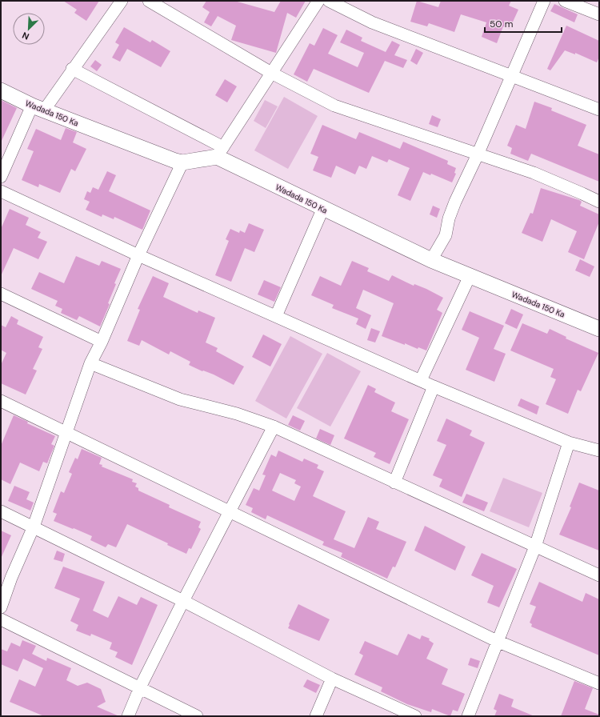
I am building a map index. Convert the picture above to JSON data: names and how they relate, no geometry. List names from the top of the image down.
{
  "streets": {
    "street": ["Wadada 150 Ka"]
  },
  "scale_bar": "50 m",
  "north": "bottom left"
}
